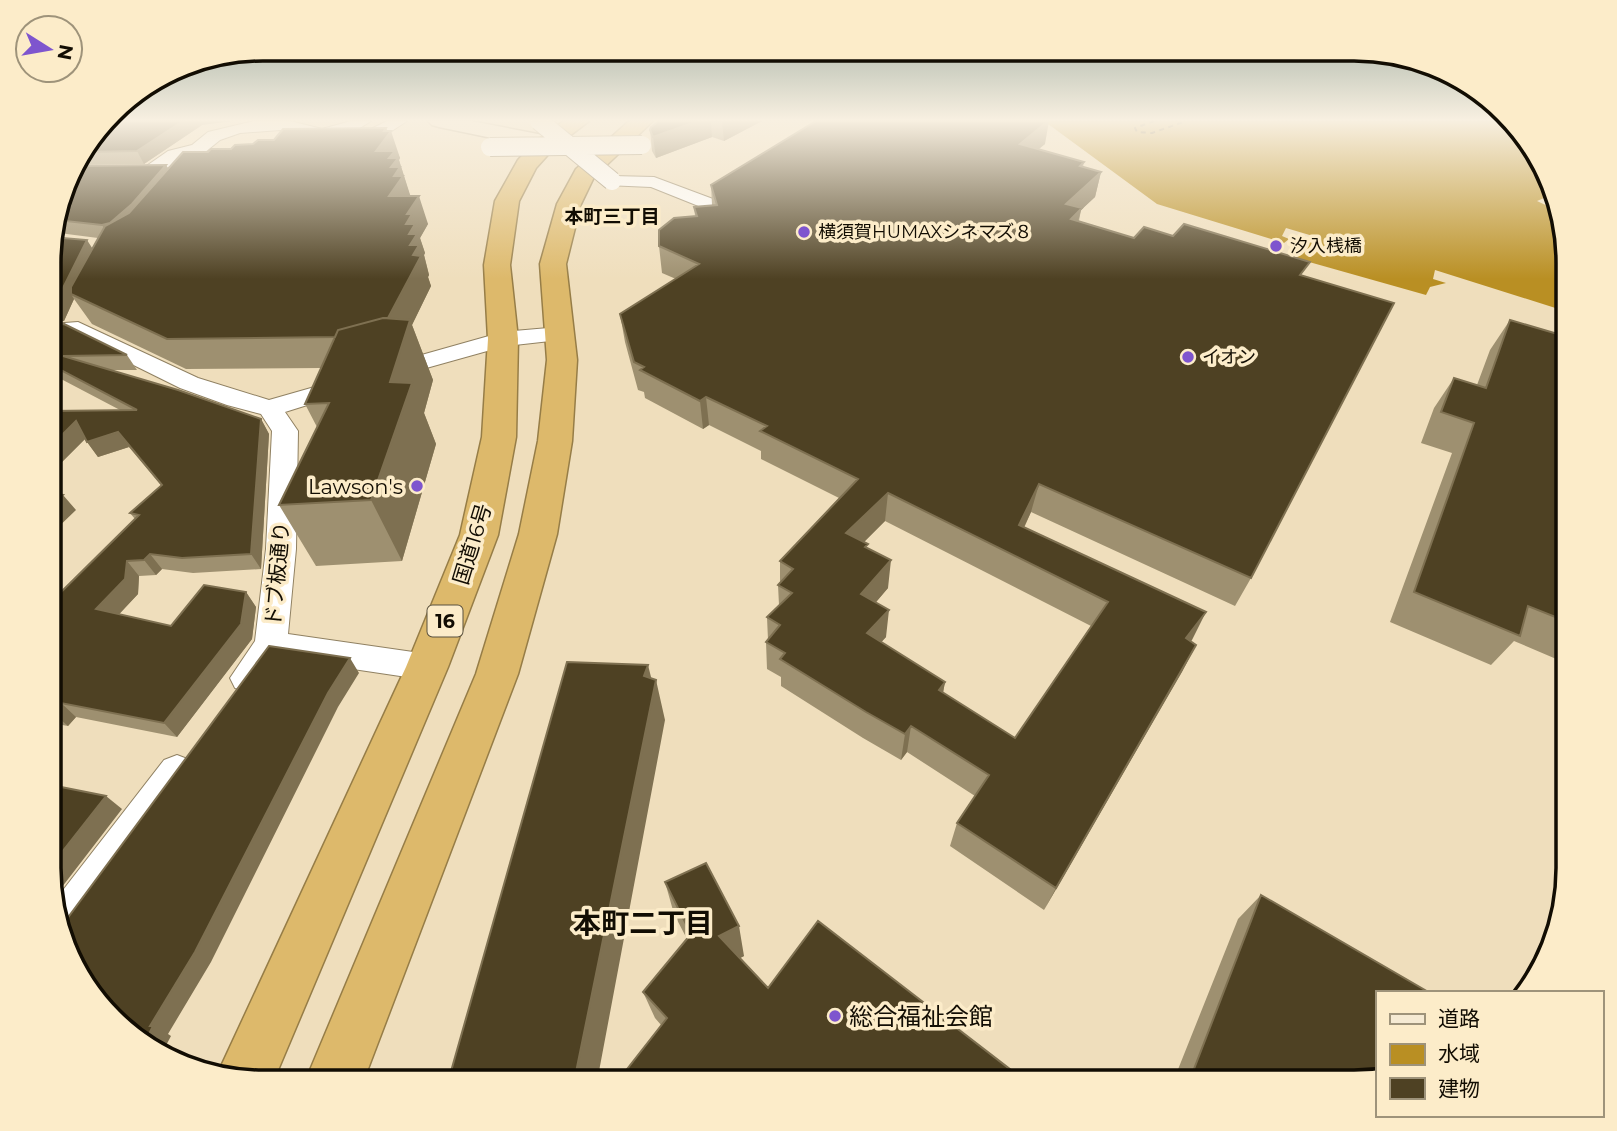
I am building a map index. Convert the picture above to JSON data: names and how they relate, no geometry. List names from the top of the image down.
{
  "streets": {
    "highway": ["国道16号", "16"],
    "street": ["ドブ板通り"]
  },
  "districts": ["本町三丁目", "本町二丁目"],
  "places": [
    "横須賀HUMAXシネマズ８",
    "汐入桟橋",
    "イオン",
    "Lawson's",
    "総合福祉会館"
  ],
  "legend": ["道路", "水域", "建物"],
  "north": "right"
}
